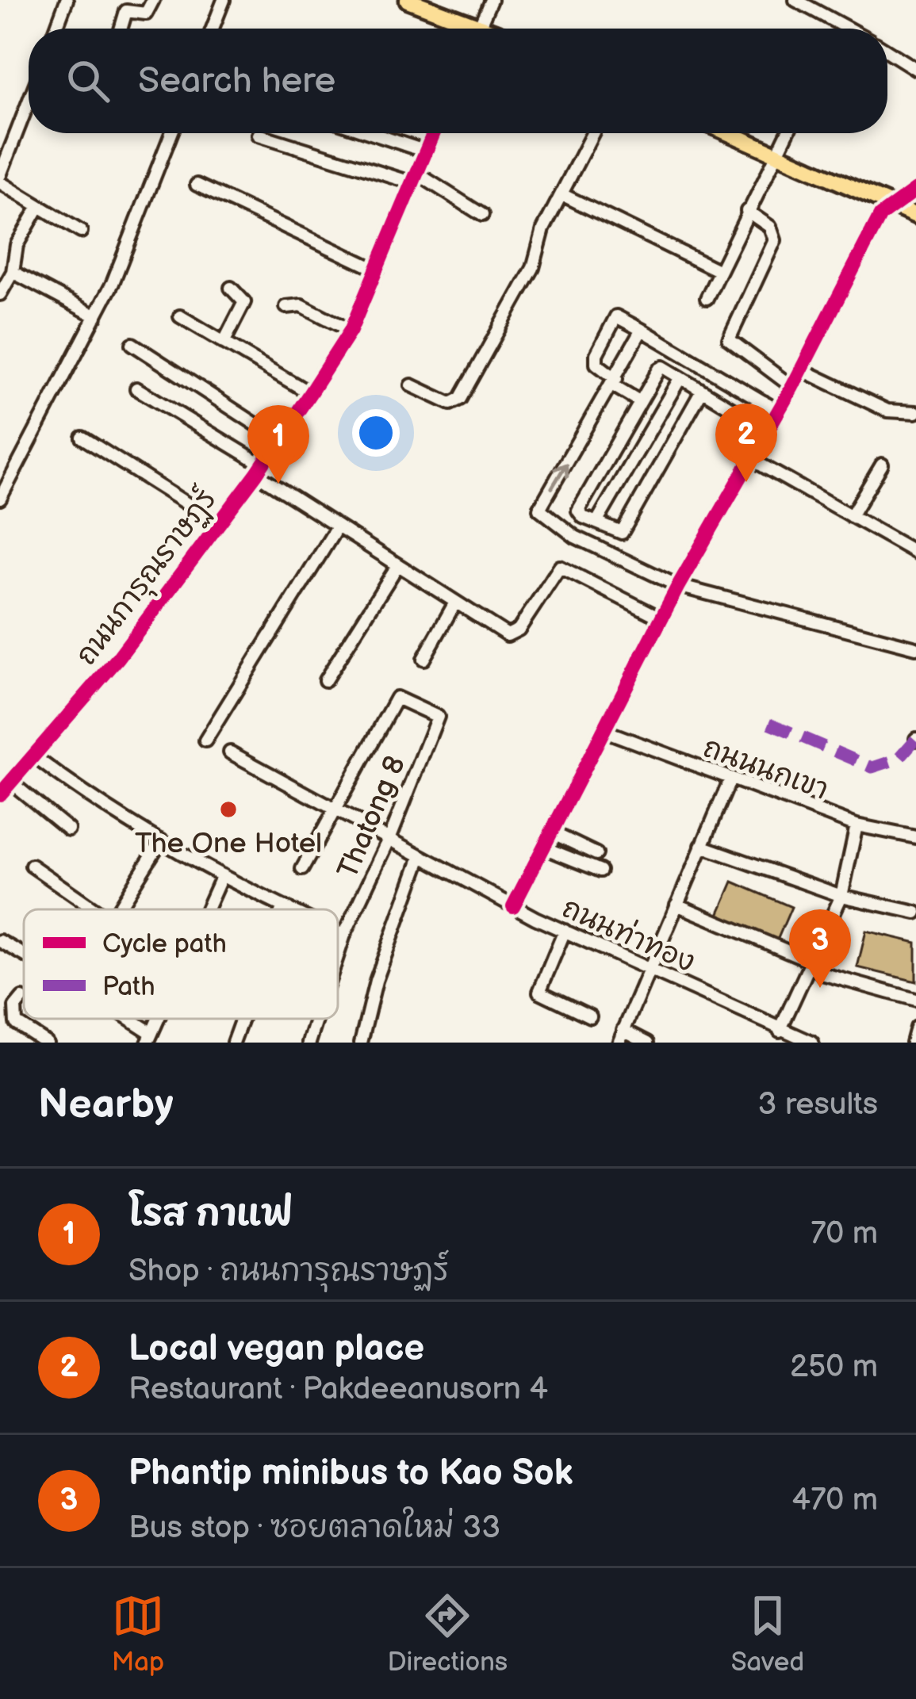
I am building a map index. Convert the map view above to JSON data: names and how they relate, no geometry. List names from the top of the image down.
{
  "streets": {
    "street": [
      "ถนนการุณราษฏร์",
      "ถนนนกเขา",
      "Thatong 8",
      "ถนนท่าทอง"
    ]
  },
  "crossings": [
    ["Thatong 8", "ถนนท่าทอง"]
  ],
  "places": ["The One Hotel"],
  "legend": ["Cycle path", "Path"],
  "page": {
    "search": "Search here",
    "pins": ["2", "1", "3"],
    "heading": ["Nearby", "3 results"],
    "list": [
      {
        "mark": "1",
        "name": "โรส กาแฟ",
        "note": "Shop · ถนนการุณราษฏร์",
        "value": "70 m"
      },
      {
        "mark": "2",
        "name": "Local vegan place",
        "note": "Restaurant · Pakdeeanusorn 4",
        "value": "250 m"
      },
      {
        "mark": "3",
        "name": "Phantip minibus to Kao Sok",
        "note": "Bus stop · ซอยตลาดใหม่ 33",
        "value": "470 m"
      }
    ],
    "nav": ["Map", "Directions", "Saved"]
  }
}
